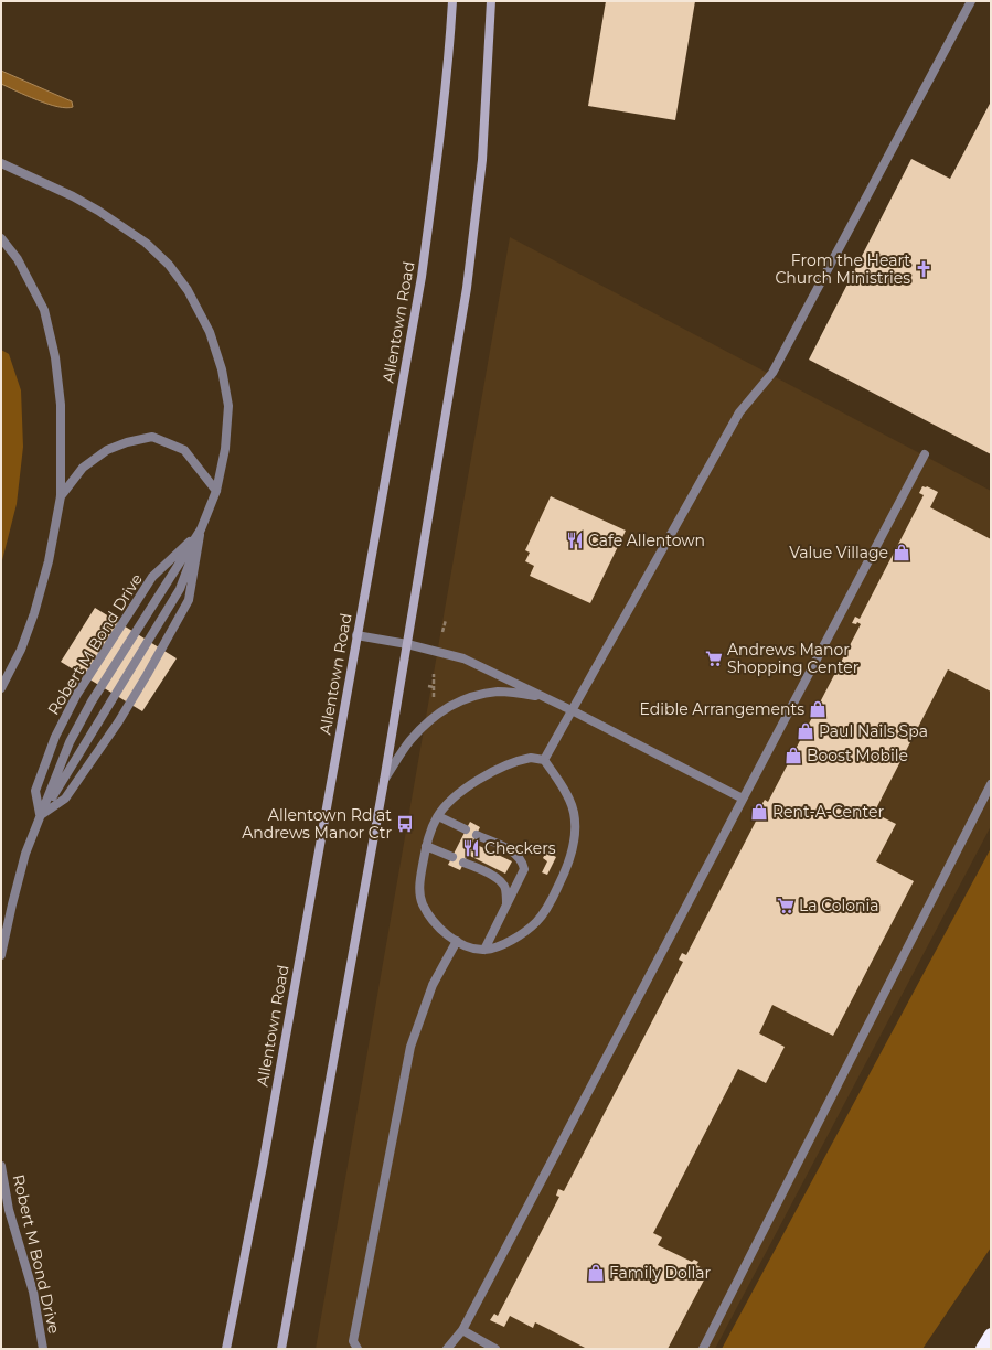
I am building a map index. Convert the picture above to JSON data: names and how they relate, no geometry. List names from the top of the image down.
{
  "streets": {
    "main road": ["Allentown Road"],
    "street": ["Robert M Bond Drive"]
  },
  "places": {
    "church": ["From the Heart Church Ministries"],
    "restaurant": ["Cafe Allentown", "Checkers"],
    "shop": [
      "Value Village",
      "Edible Arrangements",
      "Paul Nails Spa",
      "Boost Mobile",
      "Rent-A-Center",
      "Family Dollar"
    ],
    "supermarket": ["Andrews Manor Shopping Center", "La Colonia"],
    "bus stop": ["Allentown Rd at Andrews Manor Ctr"]
  }
}
